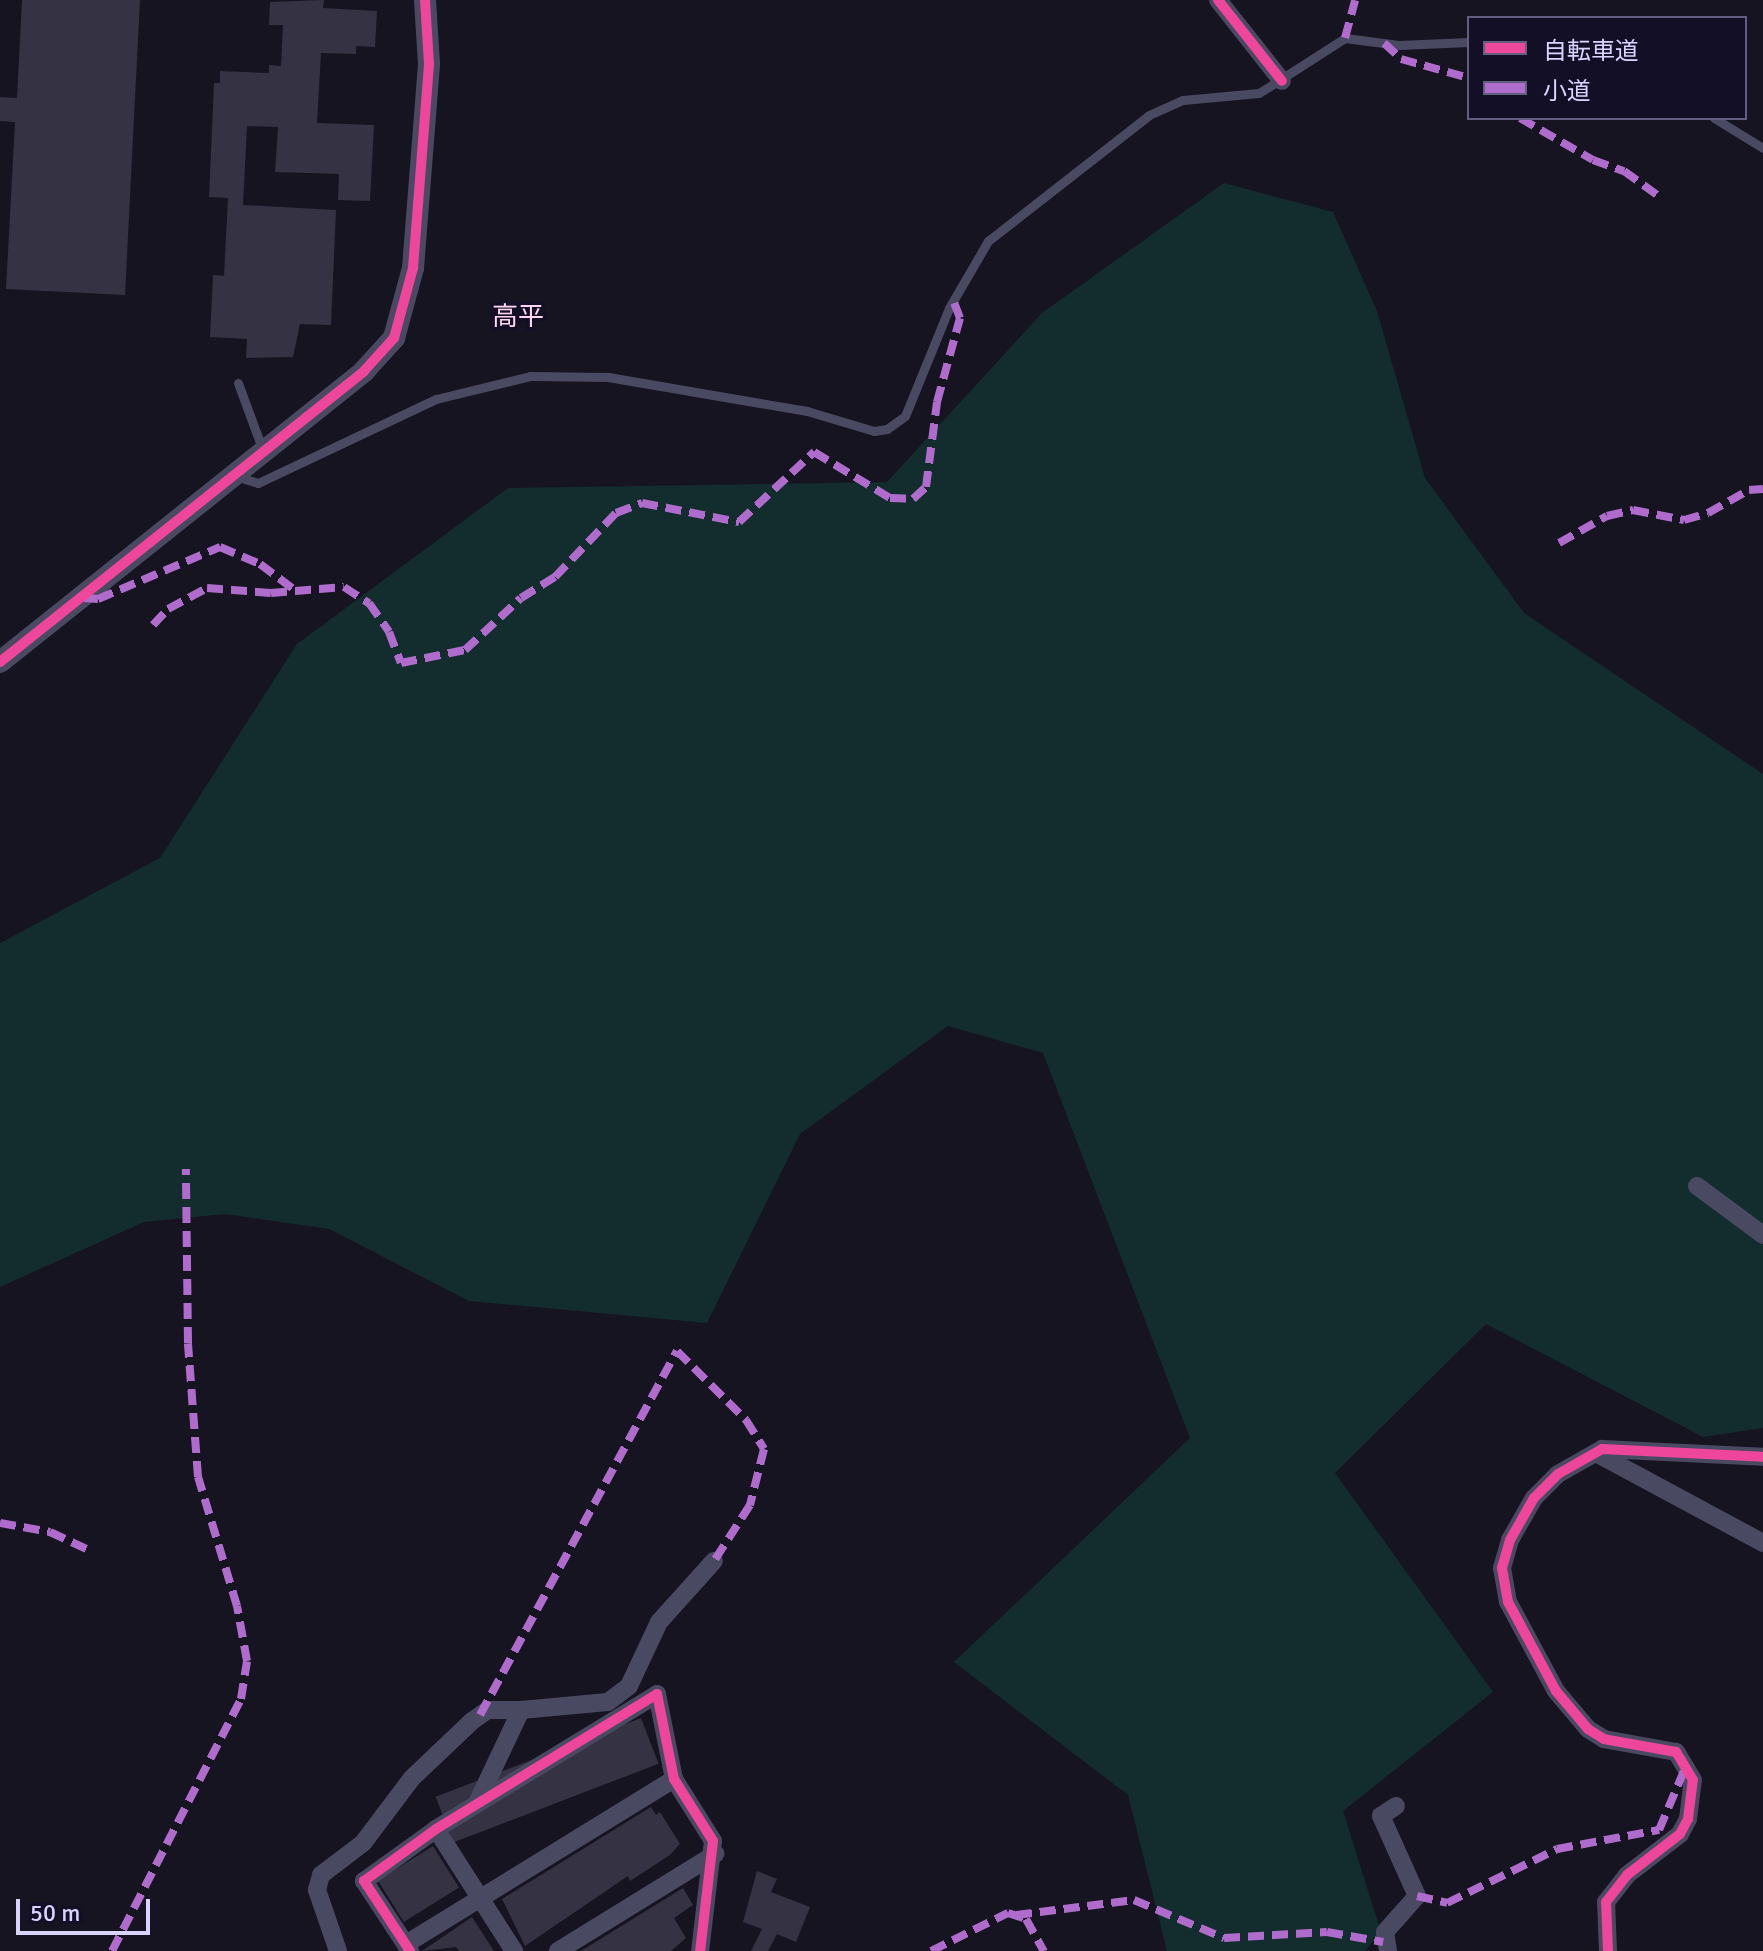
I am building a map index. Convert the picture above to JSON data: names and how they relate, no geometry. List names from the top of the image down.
{
  "districts": ["高平"],
  "legend": ["自転車道", "小道"],
  "scale_bar": "50 m"
}
